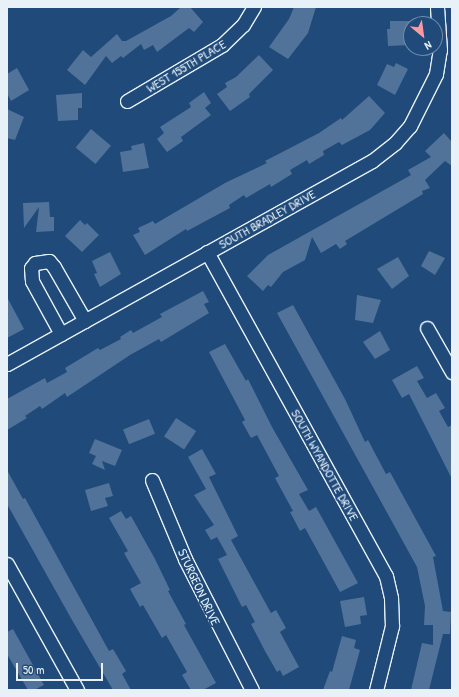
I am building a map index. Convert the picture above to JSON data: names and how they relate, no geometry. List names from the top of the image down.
{
  "streets": {
    "street": [
      "WEST 155TH PLACE",
      "SOUTH BRADLEY DRIVE",
      "SOUTH WYANDOTTE DRIVE",
      "STURGEON DRIVE"
    ]
  },
  "crossings": [
    ["SOUTH BRADLEY DRIVE", "SOUTH WYANDOTTE DRIVE"]
  ],
  "scale_bar": "50 m",
  "north": "bottom right"
}
